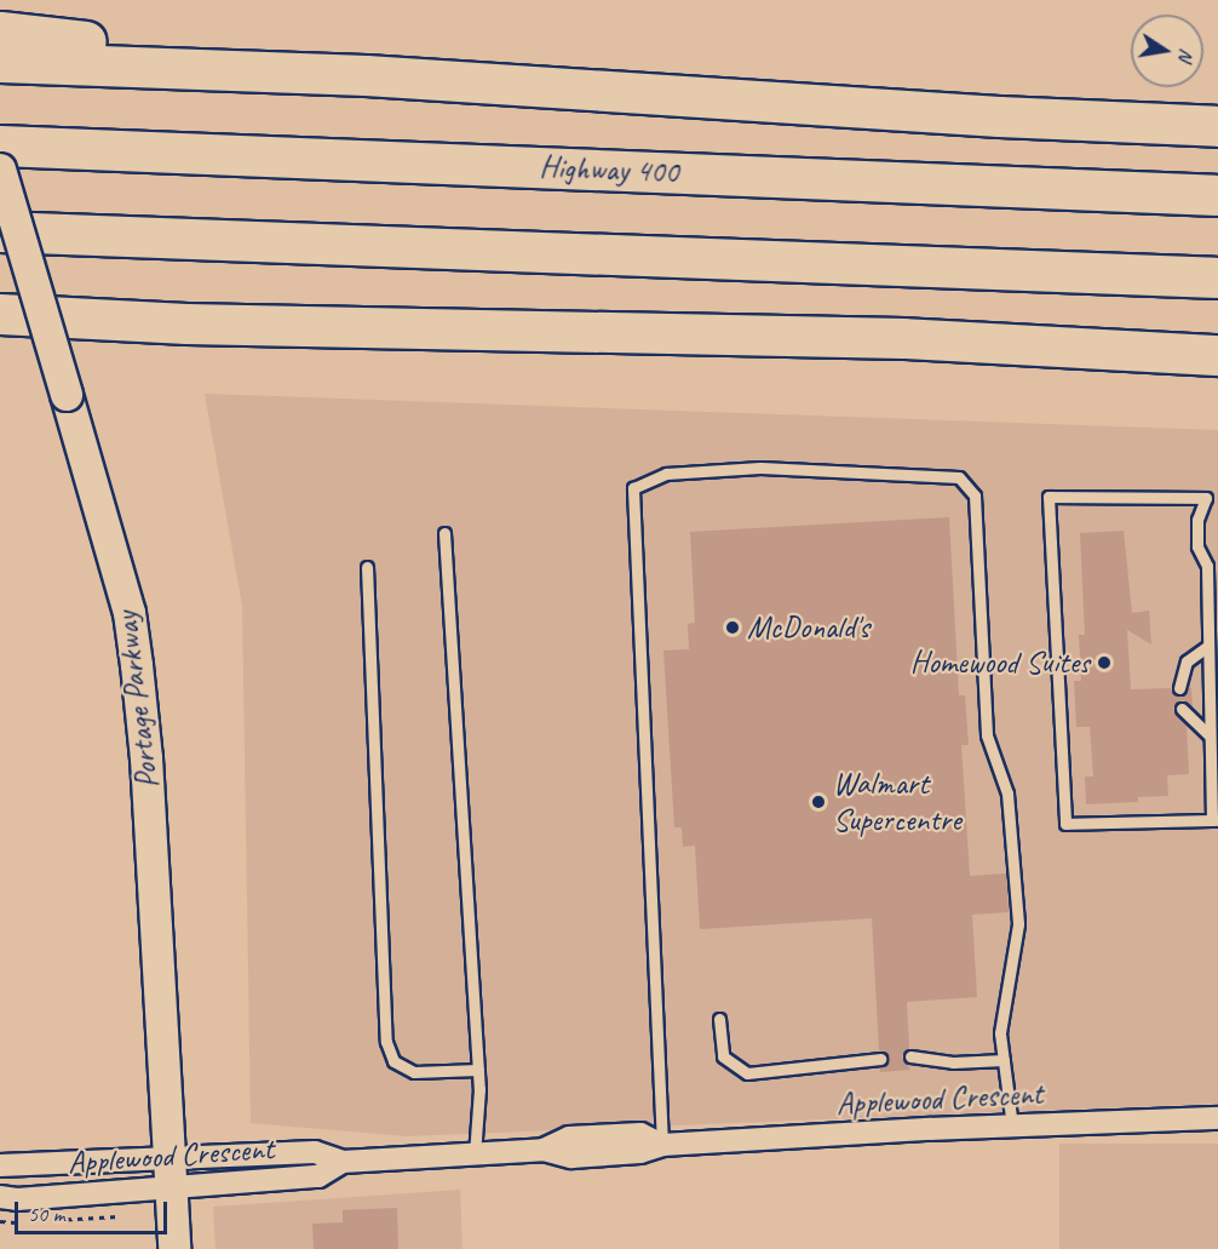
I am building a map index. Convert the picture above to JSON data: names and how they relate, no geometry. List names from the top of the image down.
{
  "streets": {
    "highway": ["Highway 400"],
    "street": ["Portage Parkway", "Applewood Crescent"]
  },
  "crossings": [
    ["Portage Parkway", "Applewood Crescent"]
  ],
  "places": ["McDonald's", "Homewood Suites", "Walmart Supercentre"],
  "scale_bar": "50 m",
  "north": "right"
}
